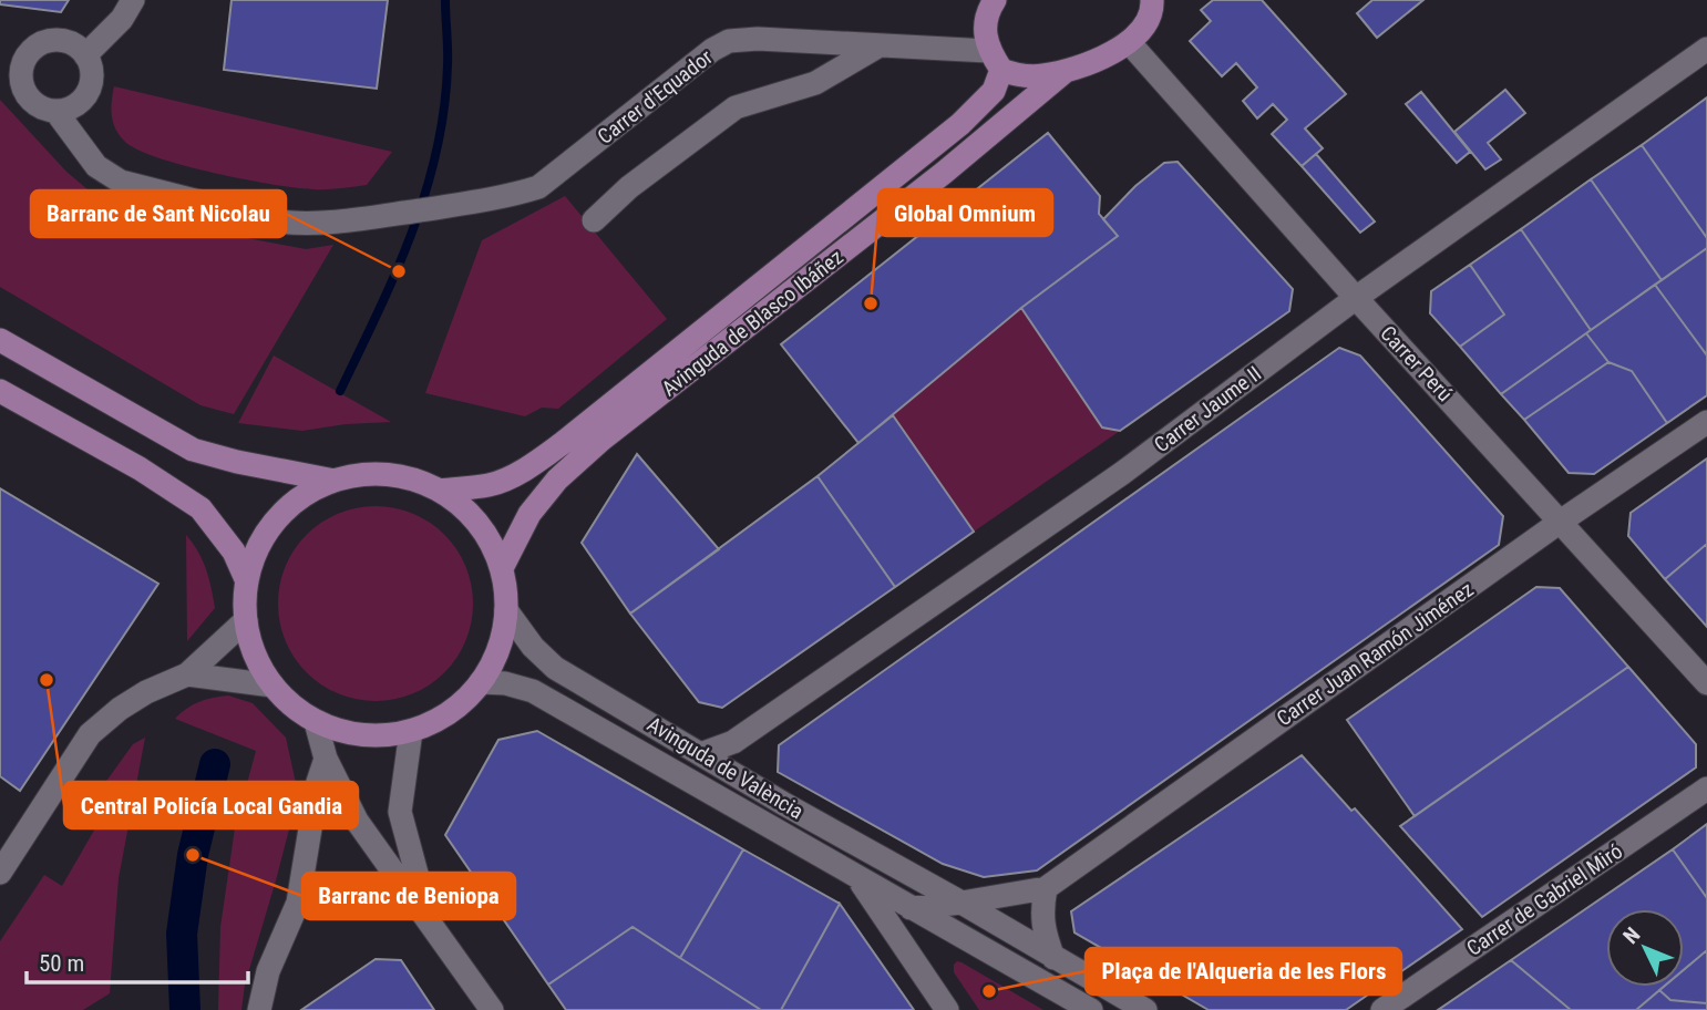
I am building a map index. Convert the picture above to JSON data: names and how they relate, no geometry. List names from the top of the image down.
{
  "streets": {
    "main road": ["Avinguda de Blasco Ibáñez"],
    "street": [
      "Carrer d'Equador",
      "Carrer Perú",
      "Carrer Jaume II",
      "Carrer Juan Ramón Jiménez",
      "Avinguda de València",
      "Carrer de Gabriel Miró"
    ]
  },
  "crossings": [
    ["Carrer d'Equador", "Avinguda de Blasco Ibáñez"],
    ["Avinguda de Blasco Ibáñez", "Avinguda de València"],
    ["Carrer Perú", "Carrer Jaume II"],
    ["Carrer Perú", "Carrer Juan Ramón Jiménez"],
    ["Carrer Jaume II", "Avinguda de València"],
    ["Carrer Juan Ramón Jiménez", "Avinguda de València"]
  ],
  "places": [
    "Barranc de Sant Nicolau",
    "Global Omnium",
    "Central Policía Local Gandia",
    "Barranc de Beniopa",
    "Plaça de l'Alqueria de les Flors"
  ],
  "scale_bar": "50 m",
  "north": "top left"
}
